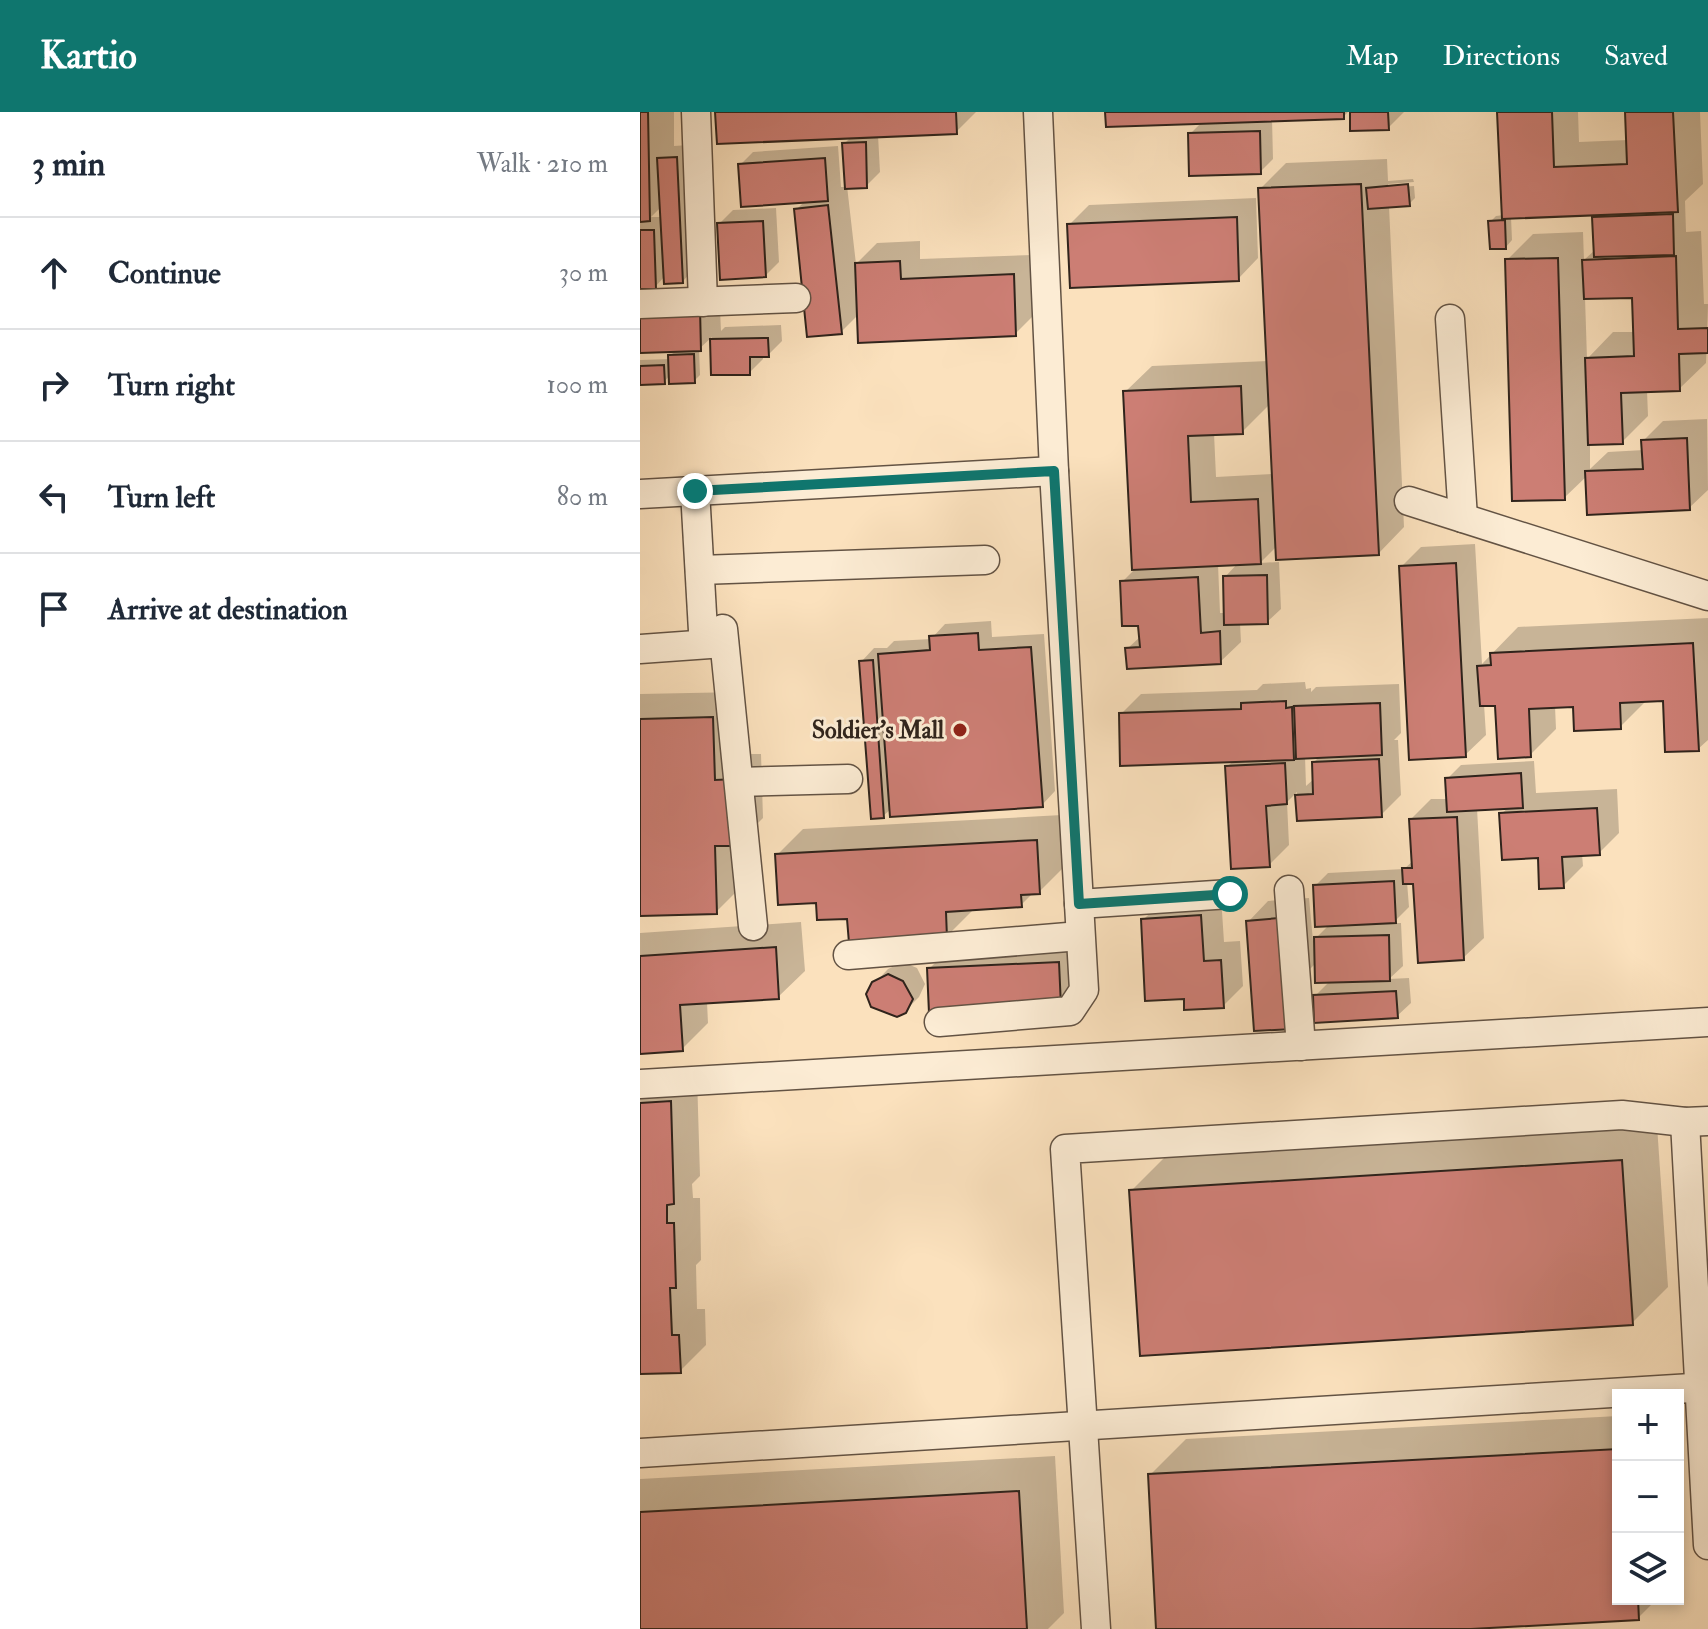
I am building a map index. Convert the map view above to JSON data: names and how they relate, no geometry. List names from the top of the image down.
{
  "places": ["Soldier's Mall"],
  "page": {
    "header": "Kartio",
    "nav": ["Map", "Directions", "Saved"],
    "heading": ["3 min", "Walk · 210 m"],
    "list": [
      ["Continue", "30 m"],
      ["Turn right", "100 m"],
      ["Turn left", "80 m"],
      "Arrive at destination"
    ],
    "map_buttons": ["+", "−"]
  }
}
